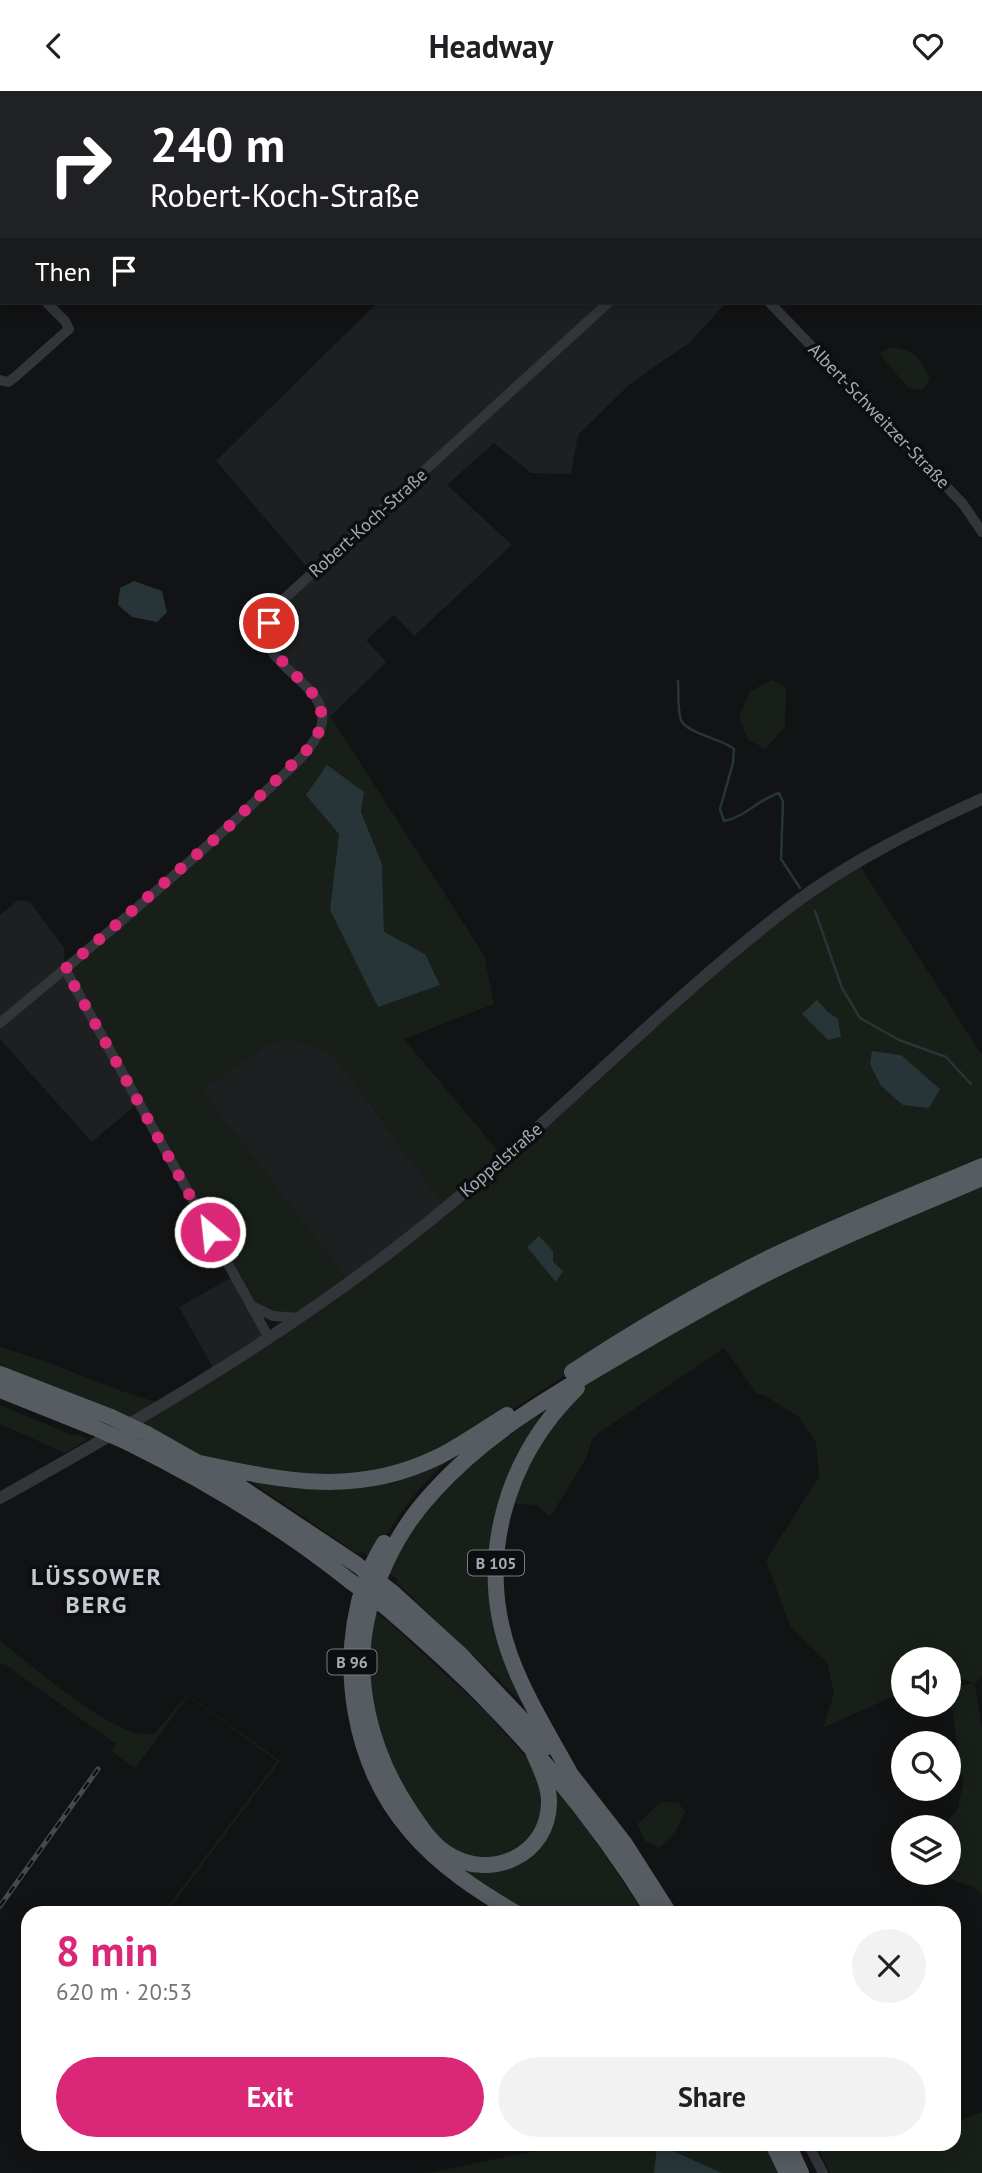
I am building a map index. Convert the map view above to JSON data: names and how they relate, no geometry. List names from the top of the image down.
{
  "streets": {
    "highway": ["B 105", "B 96"],
    "street": ["Albert-Schweitzer-Straße", "Robert-Koch-Straße", "Koppelstraße"]
  },
  "crossings": [
    ["B 105", "B 96"]
  ],
  "districts": ["LÜSSOWER BERG"],
  "page": {
    "header": "Headway",
    "turn": ["240 m", "Robert-Koch-Straße"],
    "then": "Then",
    "heading": ["8 min", "620 m · 20:53"],
    "buttons": ["Exit", "Share"]
  }
}
